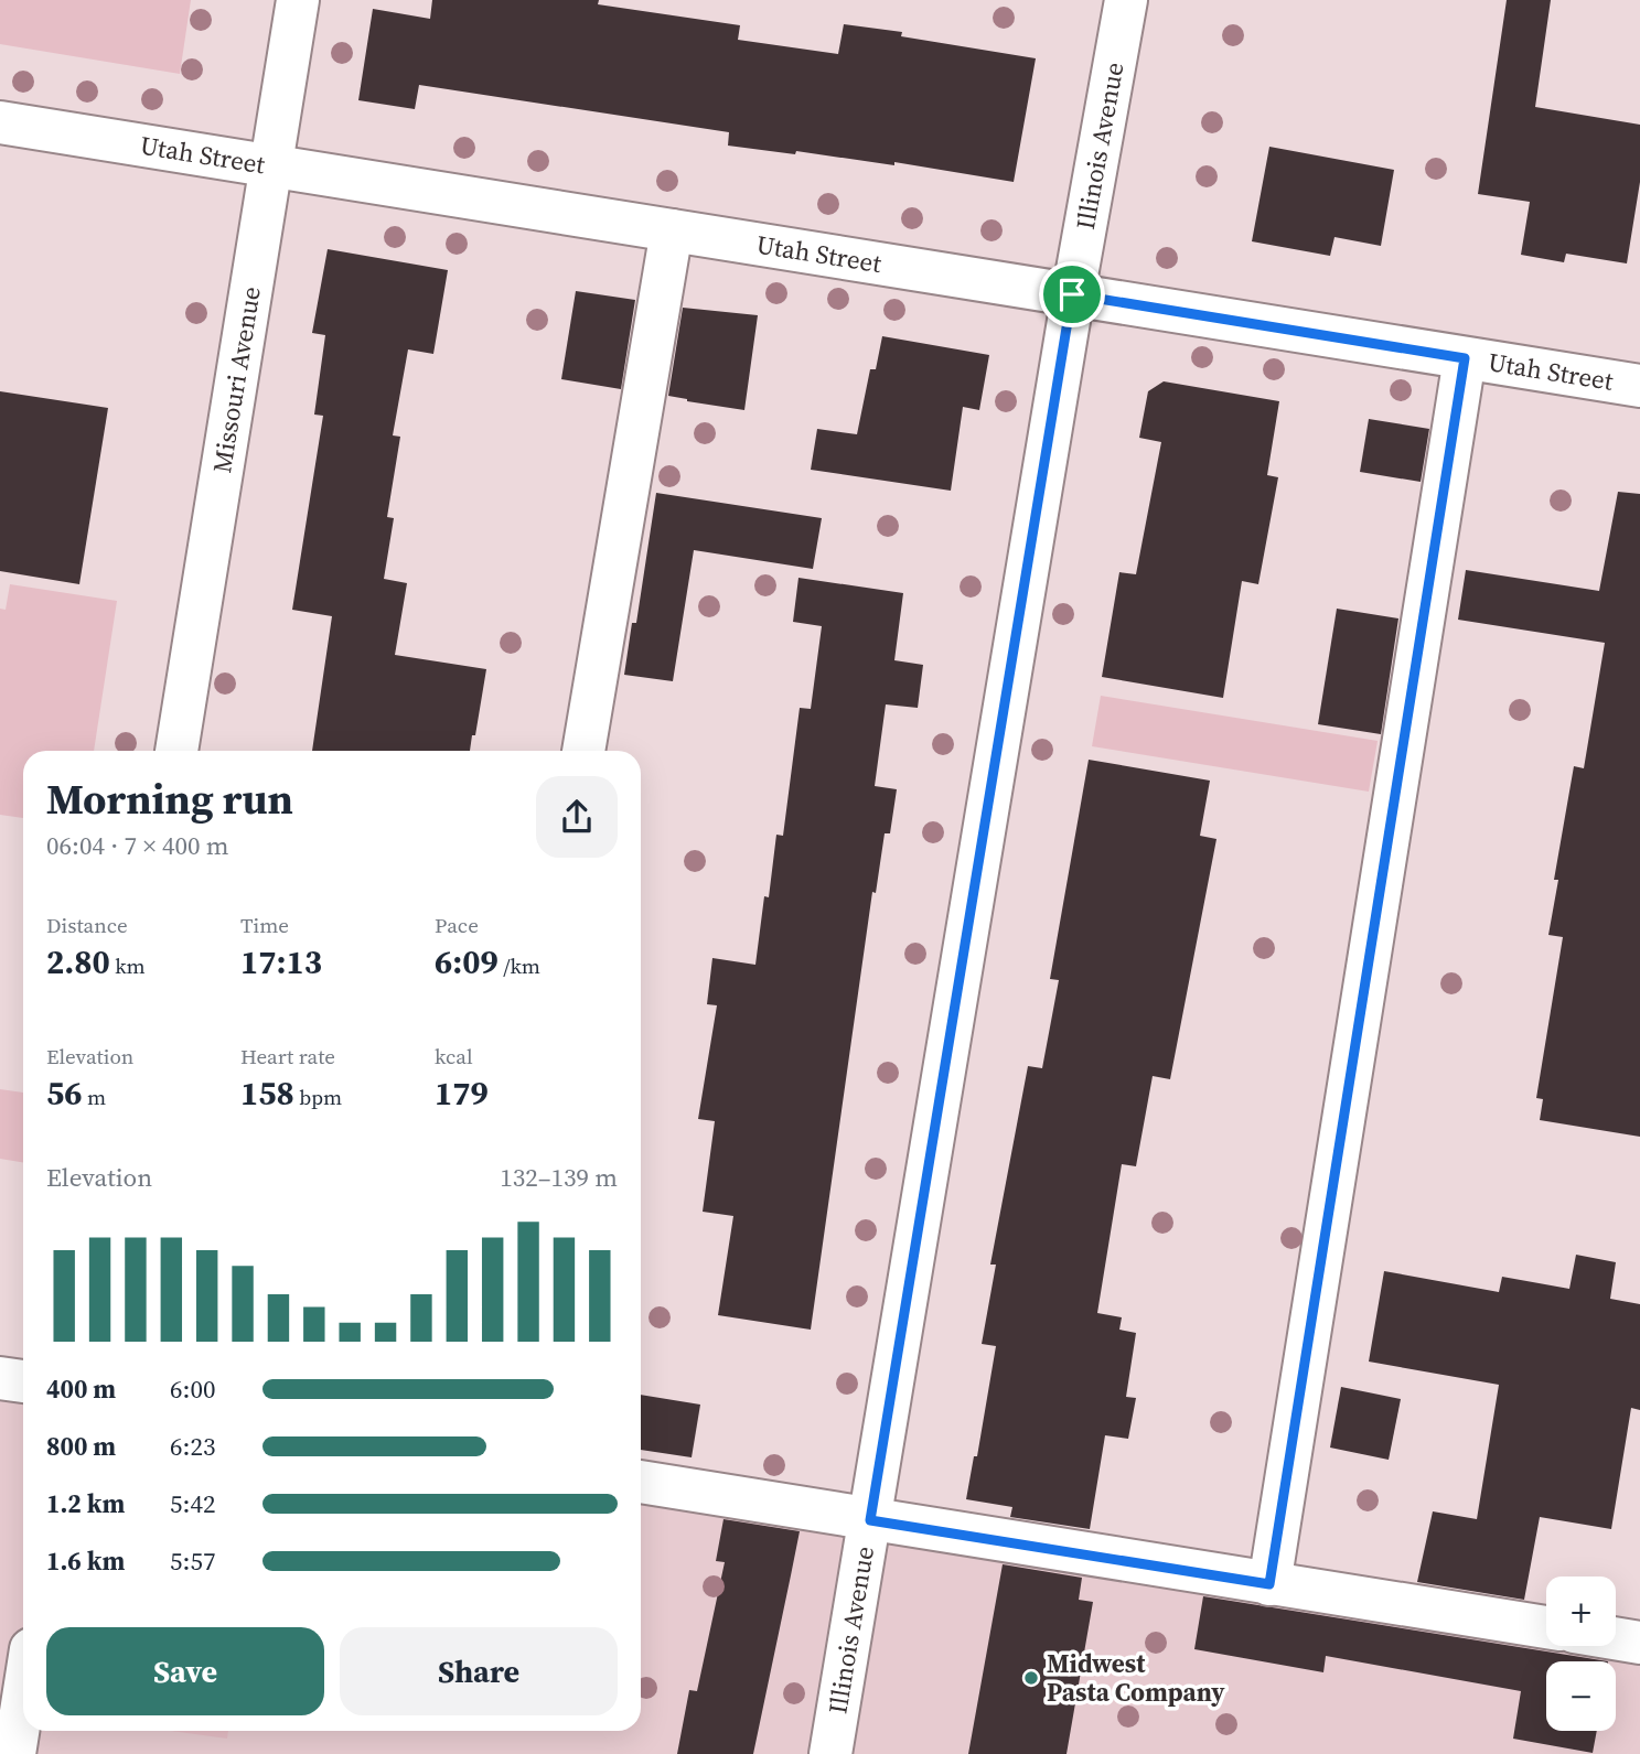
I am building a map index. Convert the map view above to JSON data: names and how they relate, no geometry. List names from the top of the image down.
{
  "streets": {
    "street": ["Illinois Avenue", "Utah Street", "Missouri Avenue"]
  },
  "crossings": [
    ["Illinois Avenue", "Utah Street"],
    ["Utah Street", "Missouri Avenue"]
  ],
  "places": ["Midwest Pasta Company"],
  "page": {
    "heading": ["Morning run", "06:04 · 7 × 400 m"],
    "stats": [
      ["Distance", "2.80 km"],
      ["Time", "17:13"],
      ["Pace", "6:09 /km"],
      ["Elevation", "56 m"],
      ["Heart rate", "158 bpm"],
      ["kcal", "179"]
    ],
    "chart": ["Elevation", "132–139 m"],
    "list": [
      {
        "name": "400 m",
        "note": "6:00"
      },
      {
        "name": "800 m",
        "note": "6:23"
      },
      {
        "name": "1.2 km",
        "note": "5:42"
      },
      {
        "name": "1.6 km",
        "note": "5:57"
      }
    ],
    "map_buttons": ["+", "−"],
    "buttons": ["Save", "Share"]
  }
}
